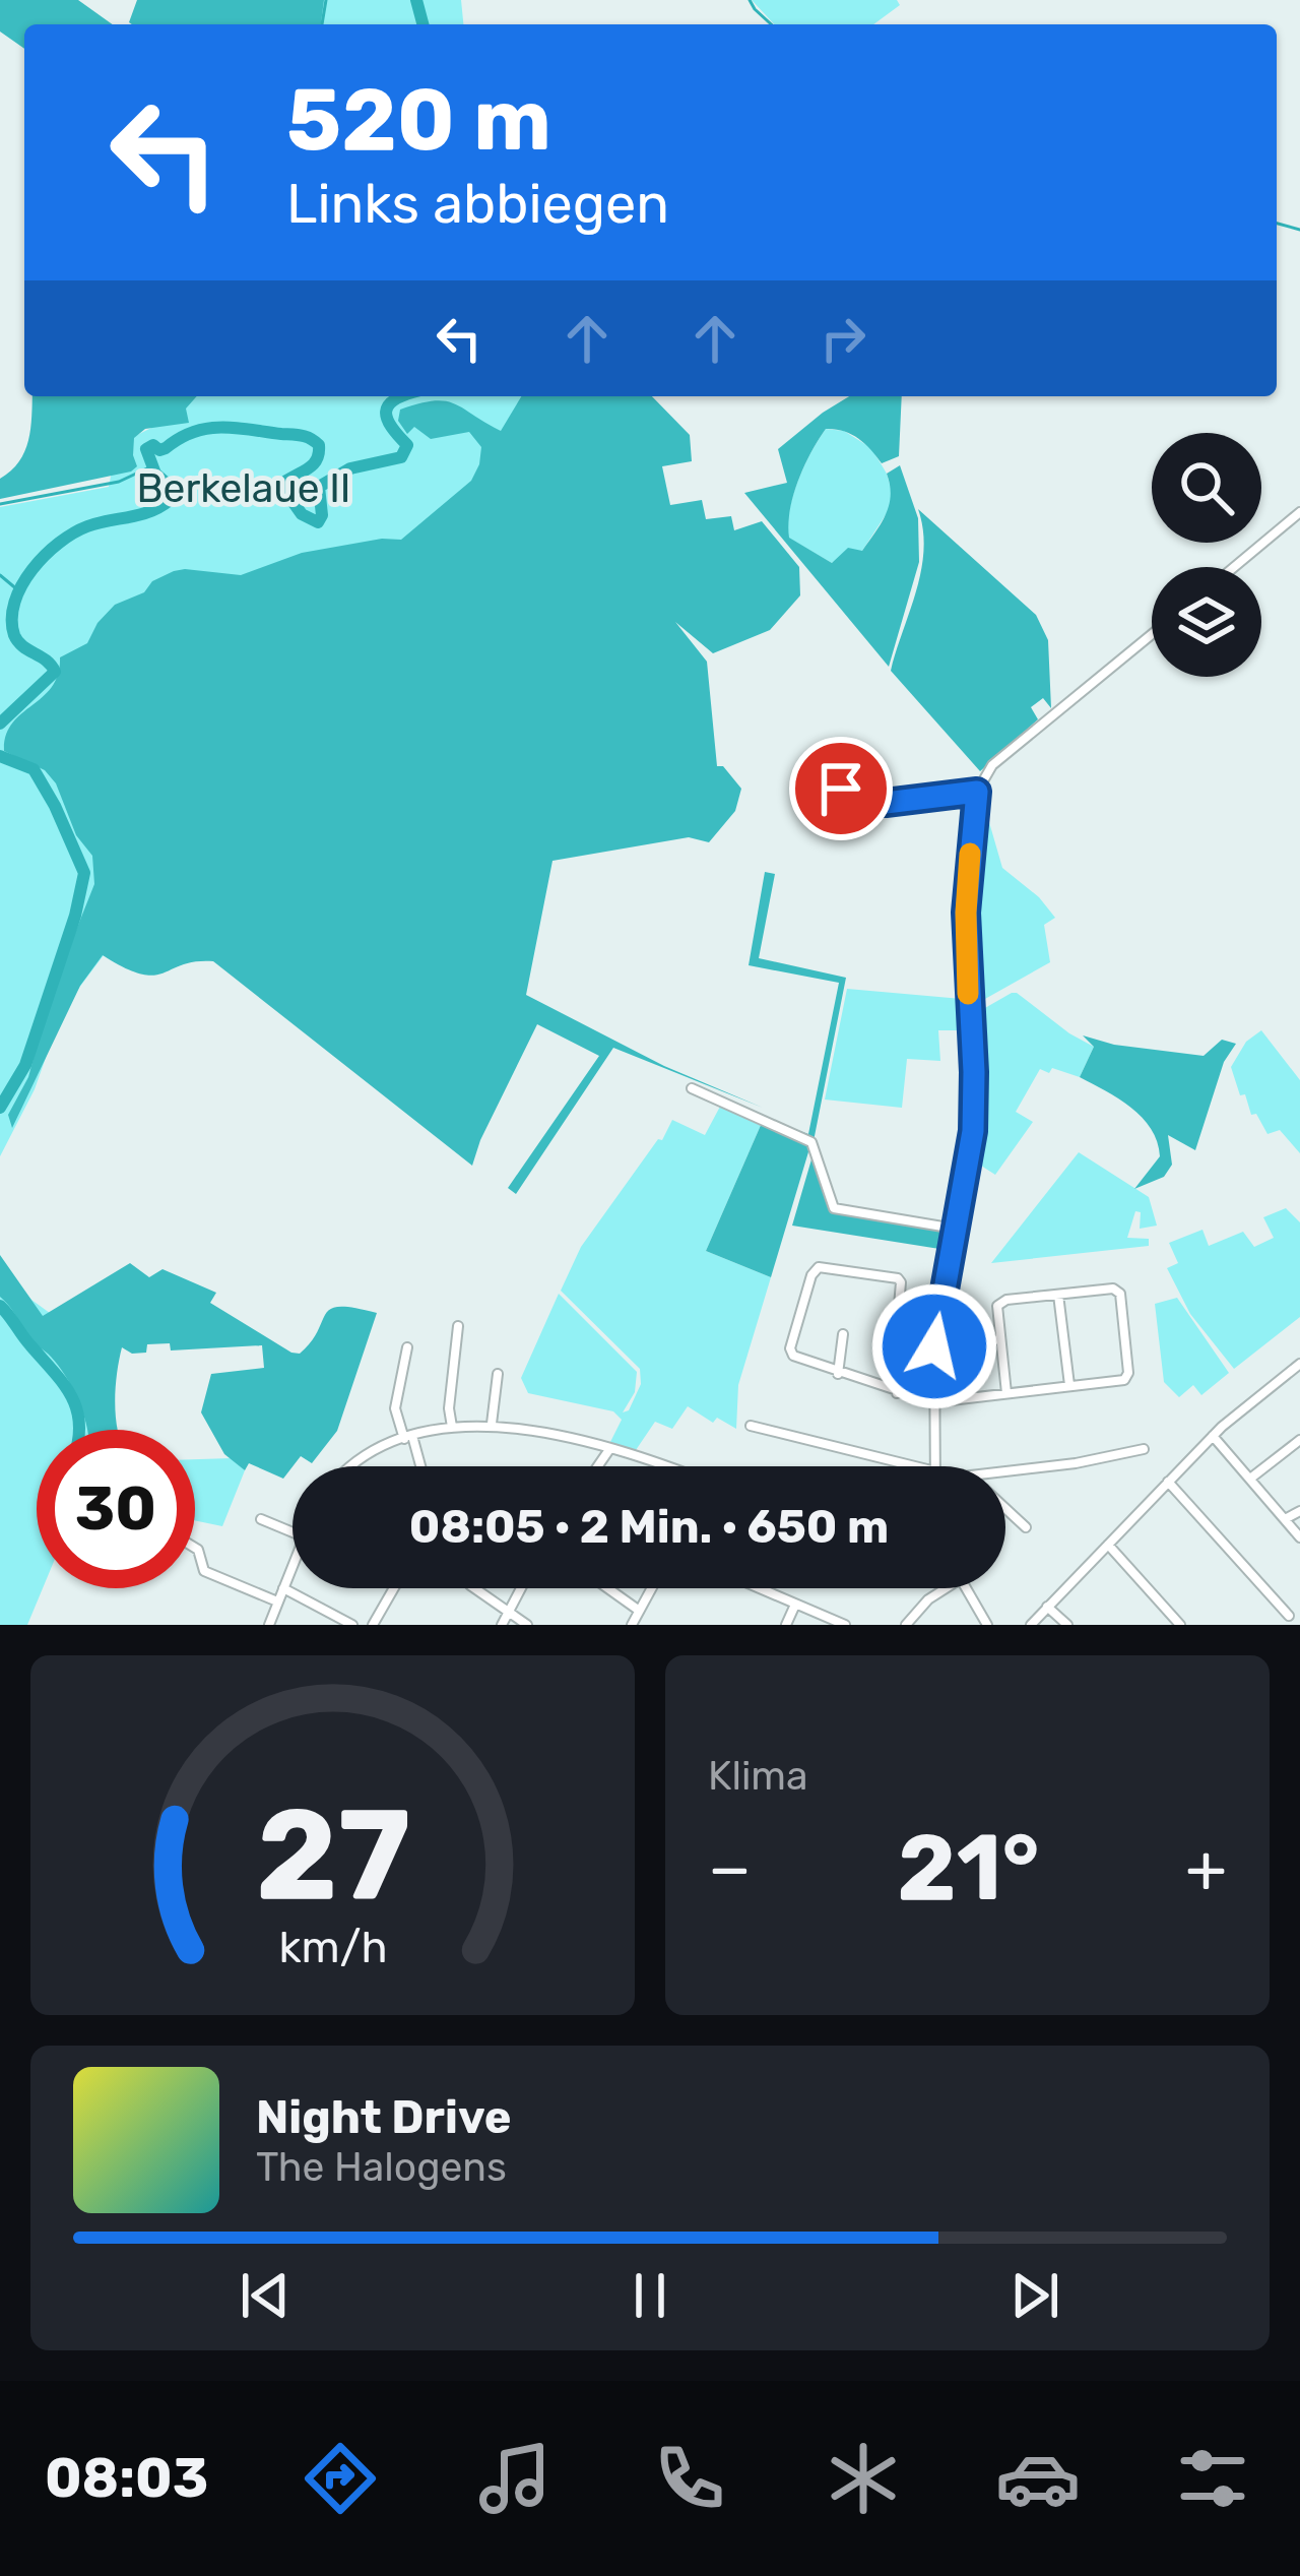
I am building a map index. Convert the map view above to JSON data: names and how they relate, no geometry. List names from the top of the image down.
{
  "parks": ["Berkelaue II"],
  "page": {
    "turn": ["520 m", "Links abbiegen"],
    "limit": "30",
    "trip": "08:05 · 2 Min. · 650 m",
    "tile": "Klima",
    "heat": ["−", "21°", "+"],
    "song": ["Night Drive", "The Halogens"],
    "tabs": "08:03",
    "gauge": ["27", "km/h"]
  }
}
